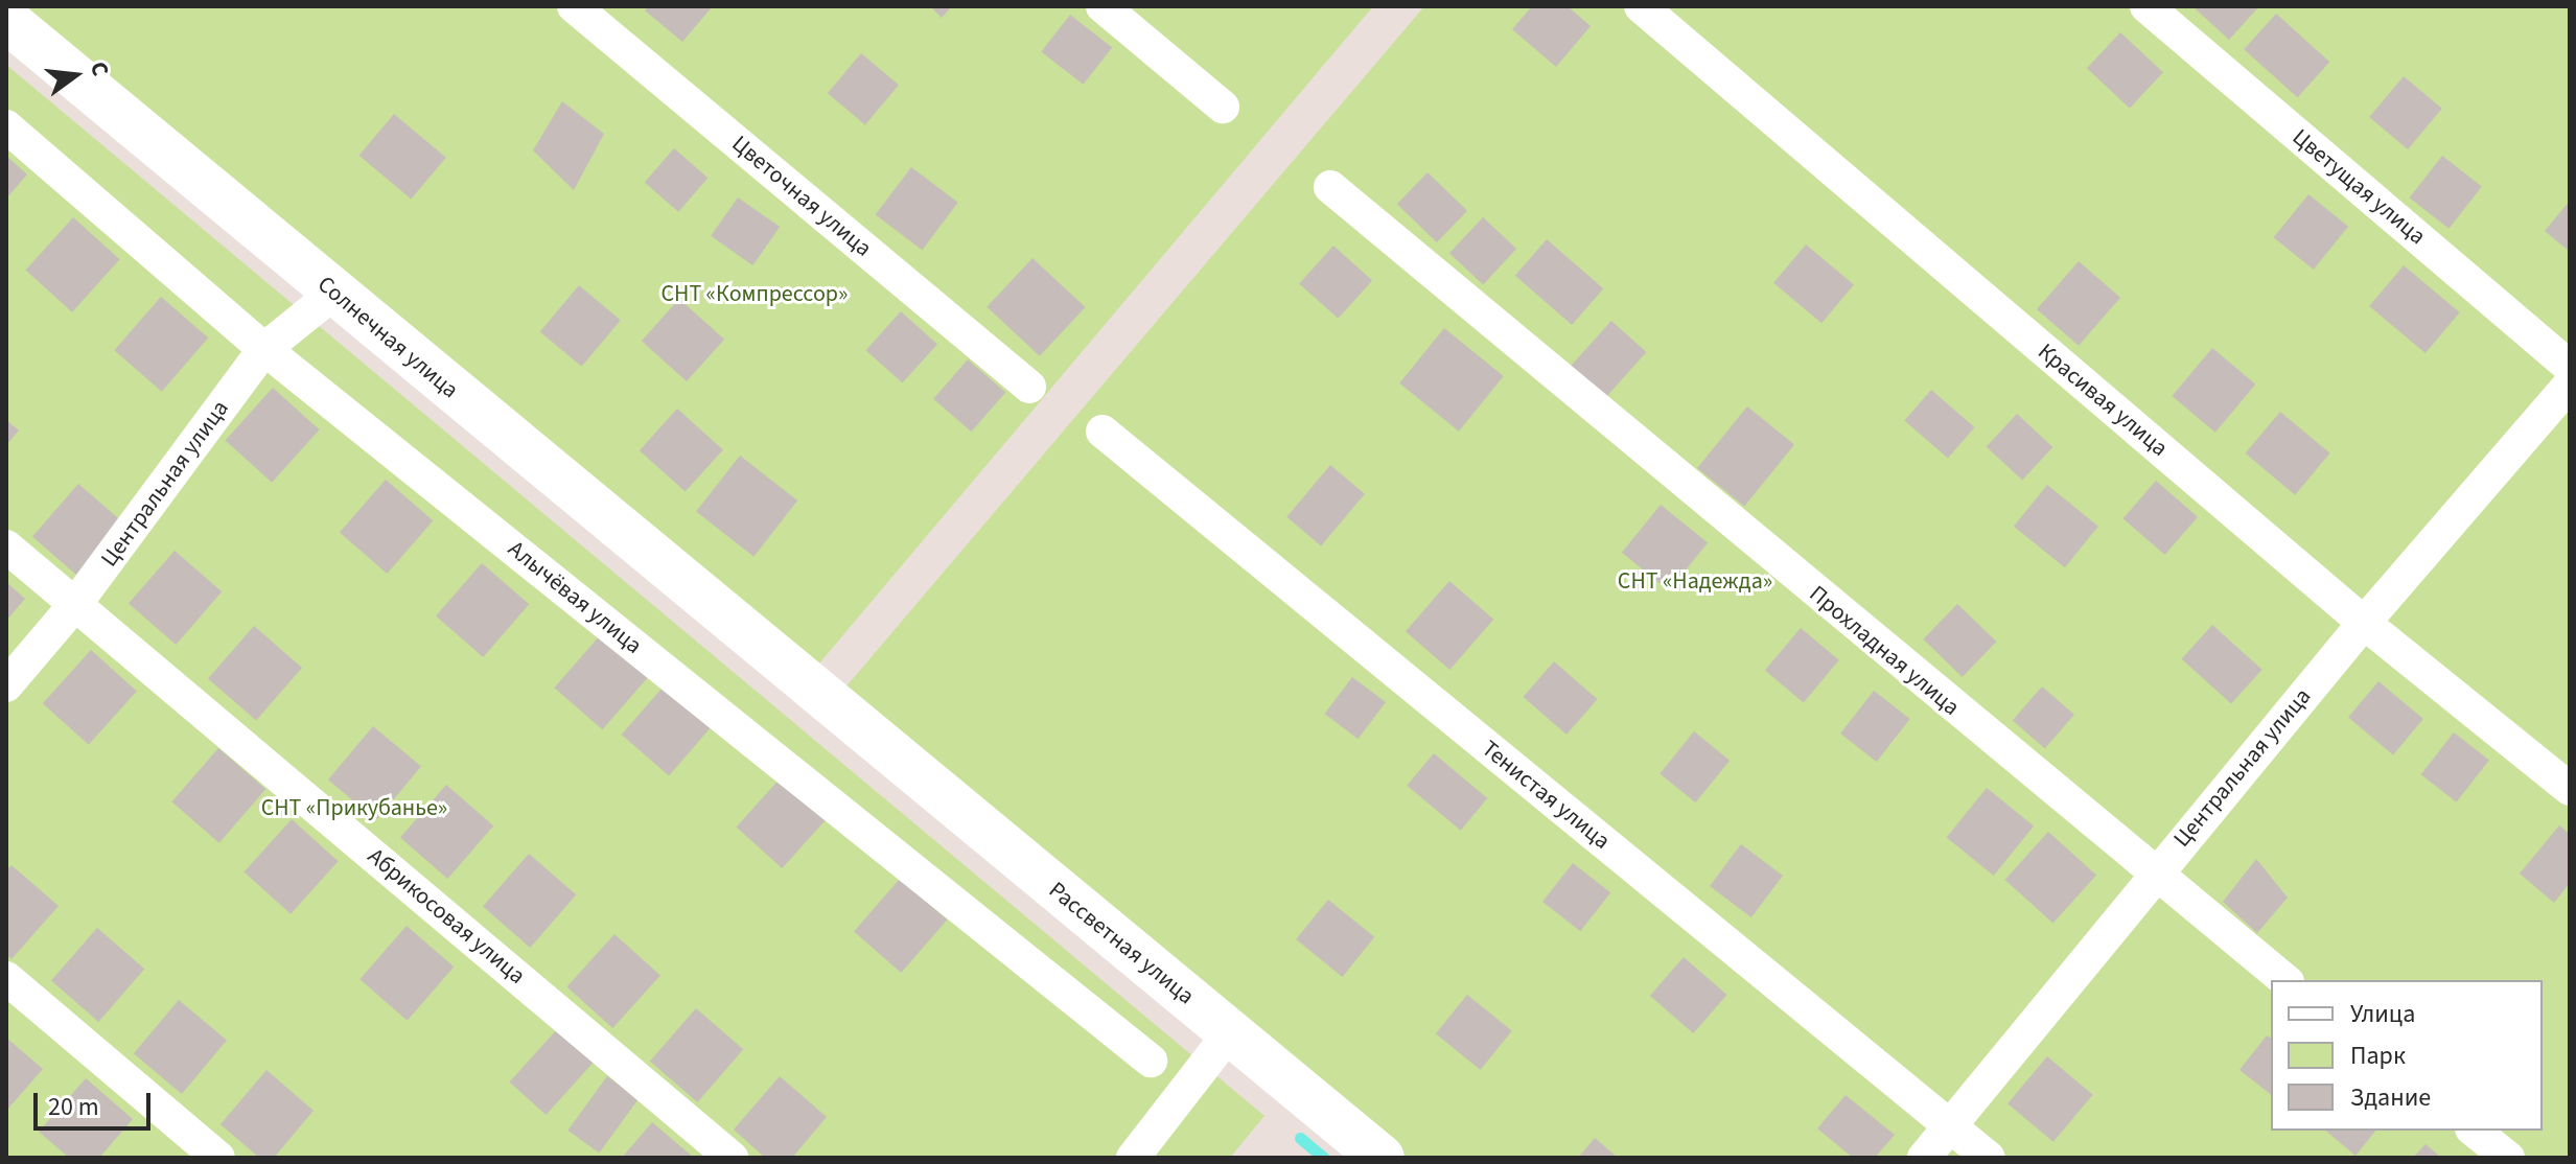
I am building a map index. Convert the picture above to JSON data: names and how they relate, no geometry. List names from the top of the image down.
{
  "streets": {
    "street": [
      "Цветущая улица",
      "Цветочная улица",
      "Солнечная улица",
      "Красивая улица",
      "Центральная улица",
      "Алычёвая улица",
      "Прохладная улица",
      "Тенистая улица",
      "Абрикосовая улица",
      "Рассветная улица"
    ]
  },
  "crossings": [
    ["Солнечная улица", "Центральная улица"],
    ["Солнечная улица", "Рассветная улица"],
    ["Красивая улица", "Центральная улица"],
    ["Центральная улица", "Алычёвая улица"],
    ["Центральная улица", "Прохладная улица"],
    ["Центральная улица", "Тенистая улица"],
    ["Центральная улица", "Абрикосовая улица"]
  ],
  "parks": ["СНТ «Компрессор»", "СНТ «Надежда»", "СНТ «Прикубанье»"],
  "legend": ["Улица", "Парк", "Здание"],
  "scale_bar": "20 m",
  "north": "right"
}
